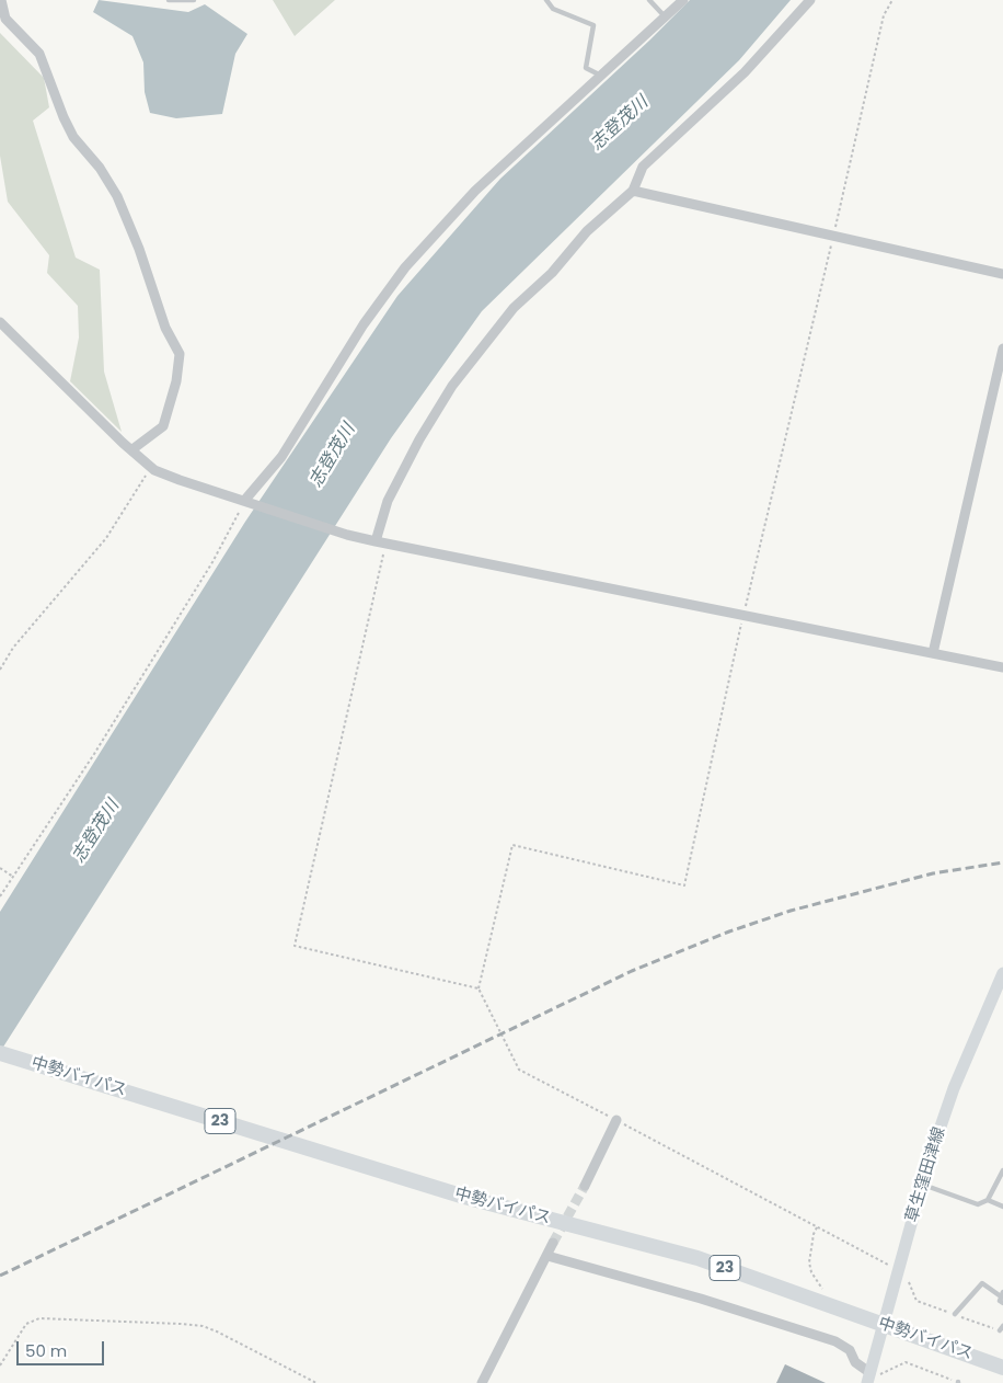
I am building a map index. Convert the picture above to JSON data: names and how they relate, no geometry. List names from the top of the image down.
{
  "streets": {
    "highway": ["中勢バイパス", "23"],
    "main road": ["草生窪田津線"]
  },
  "crossings": [
    ["中勢バイパス", "草生窪田津線"]
  ],
  "water": ["志登茂川"],
  "scale_bar": "50 m"
}
